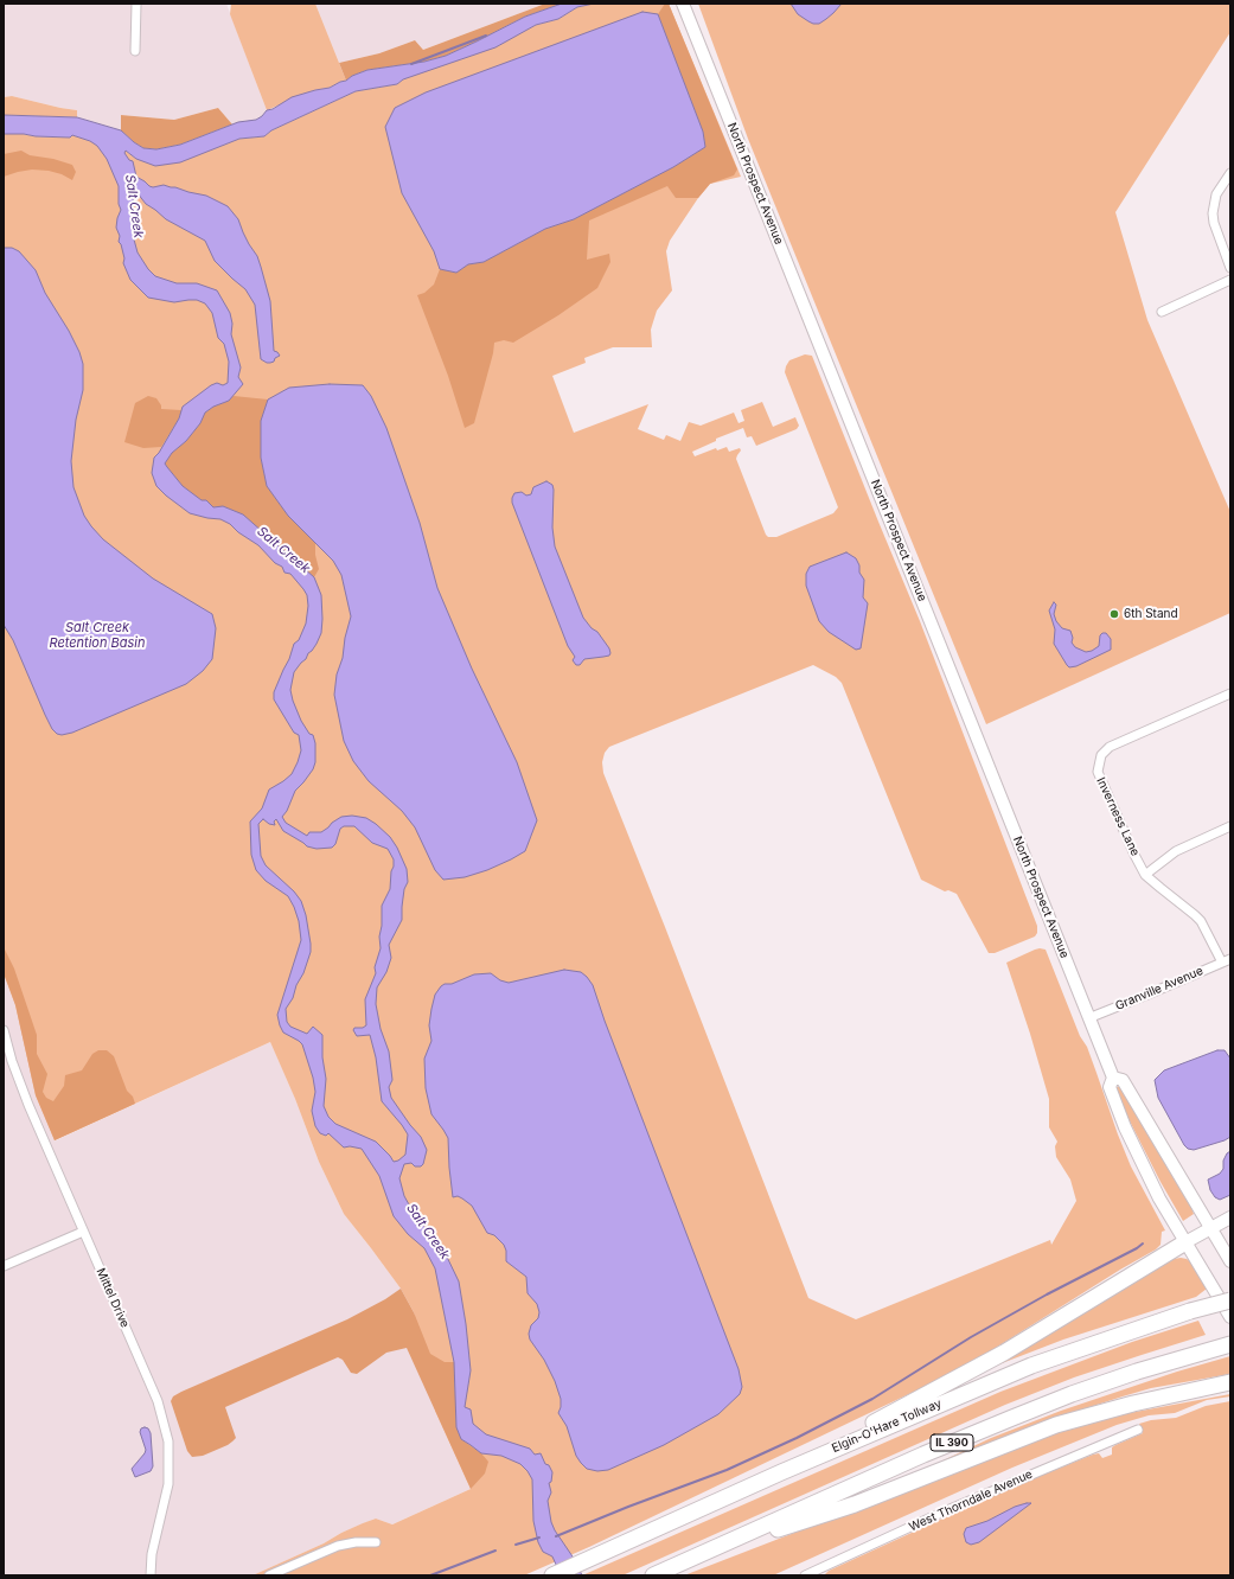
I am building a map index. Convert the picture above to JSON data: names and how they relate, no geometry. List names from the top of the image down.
{
  "streets": {
    "highway": ["Elgin-O'Hare Tollway", "IL 390"],
    "main road": ["North Prospect Avenue"],
    "street": [
      "Inverness Lane",
      "Granville Avenue",
      "Mittel Drive",
      "West Thorndale Avenue"
    ]
  },
  "crossings": [
    ["North Prospect Avenue", "Granville Avenue"],
    ["Inverness Lane", "Granville Avenue"]
  ],
  "water": ["Salt Creek", "Salt Creek Retention Basin"],
  "places": ["6th Stand"]
}
